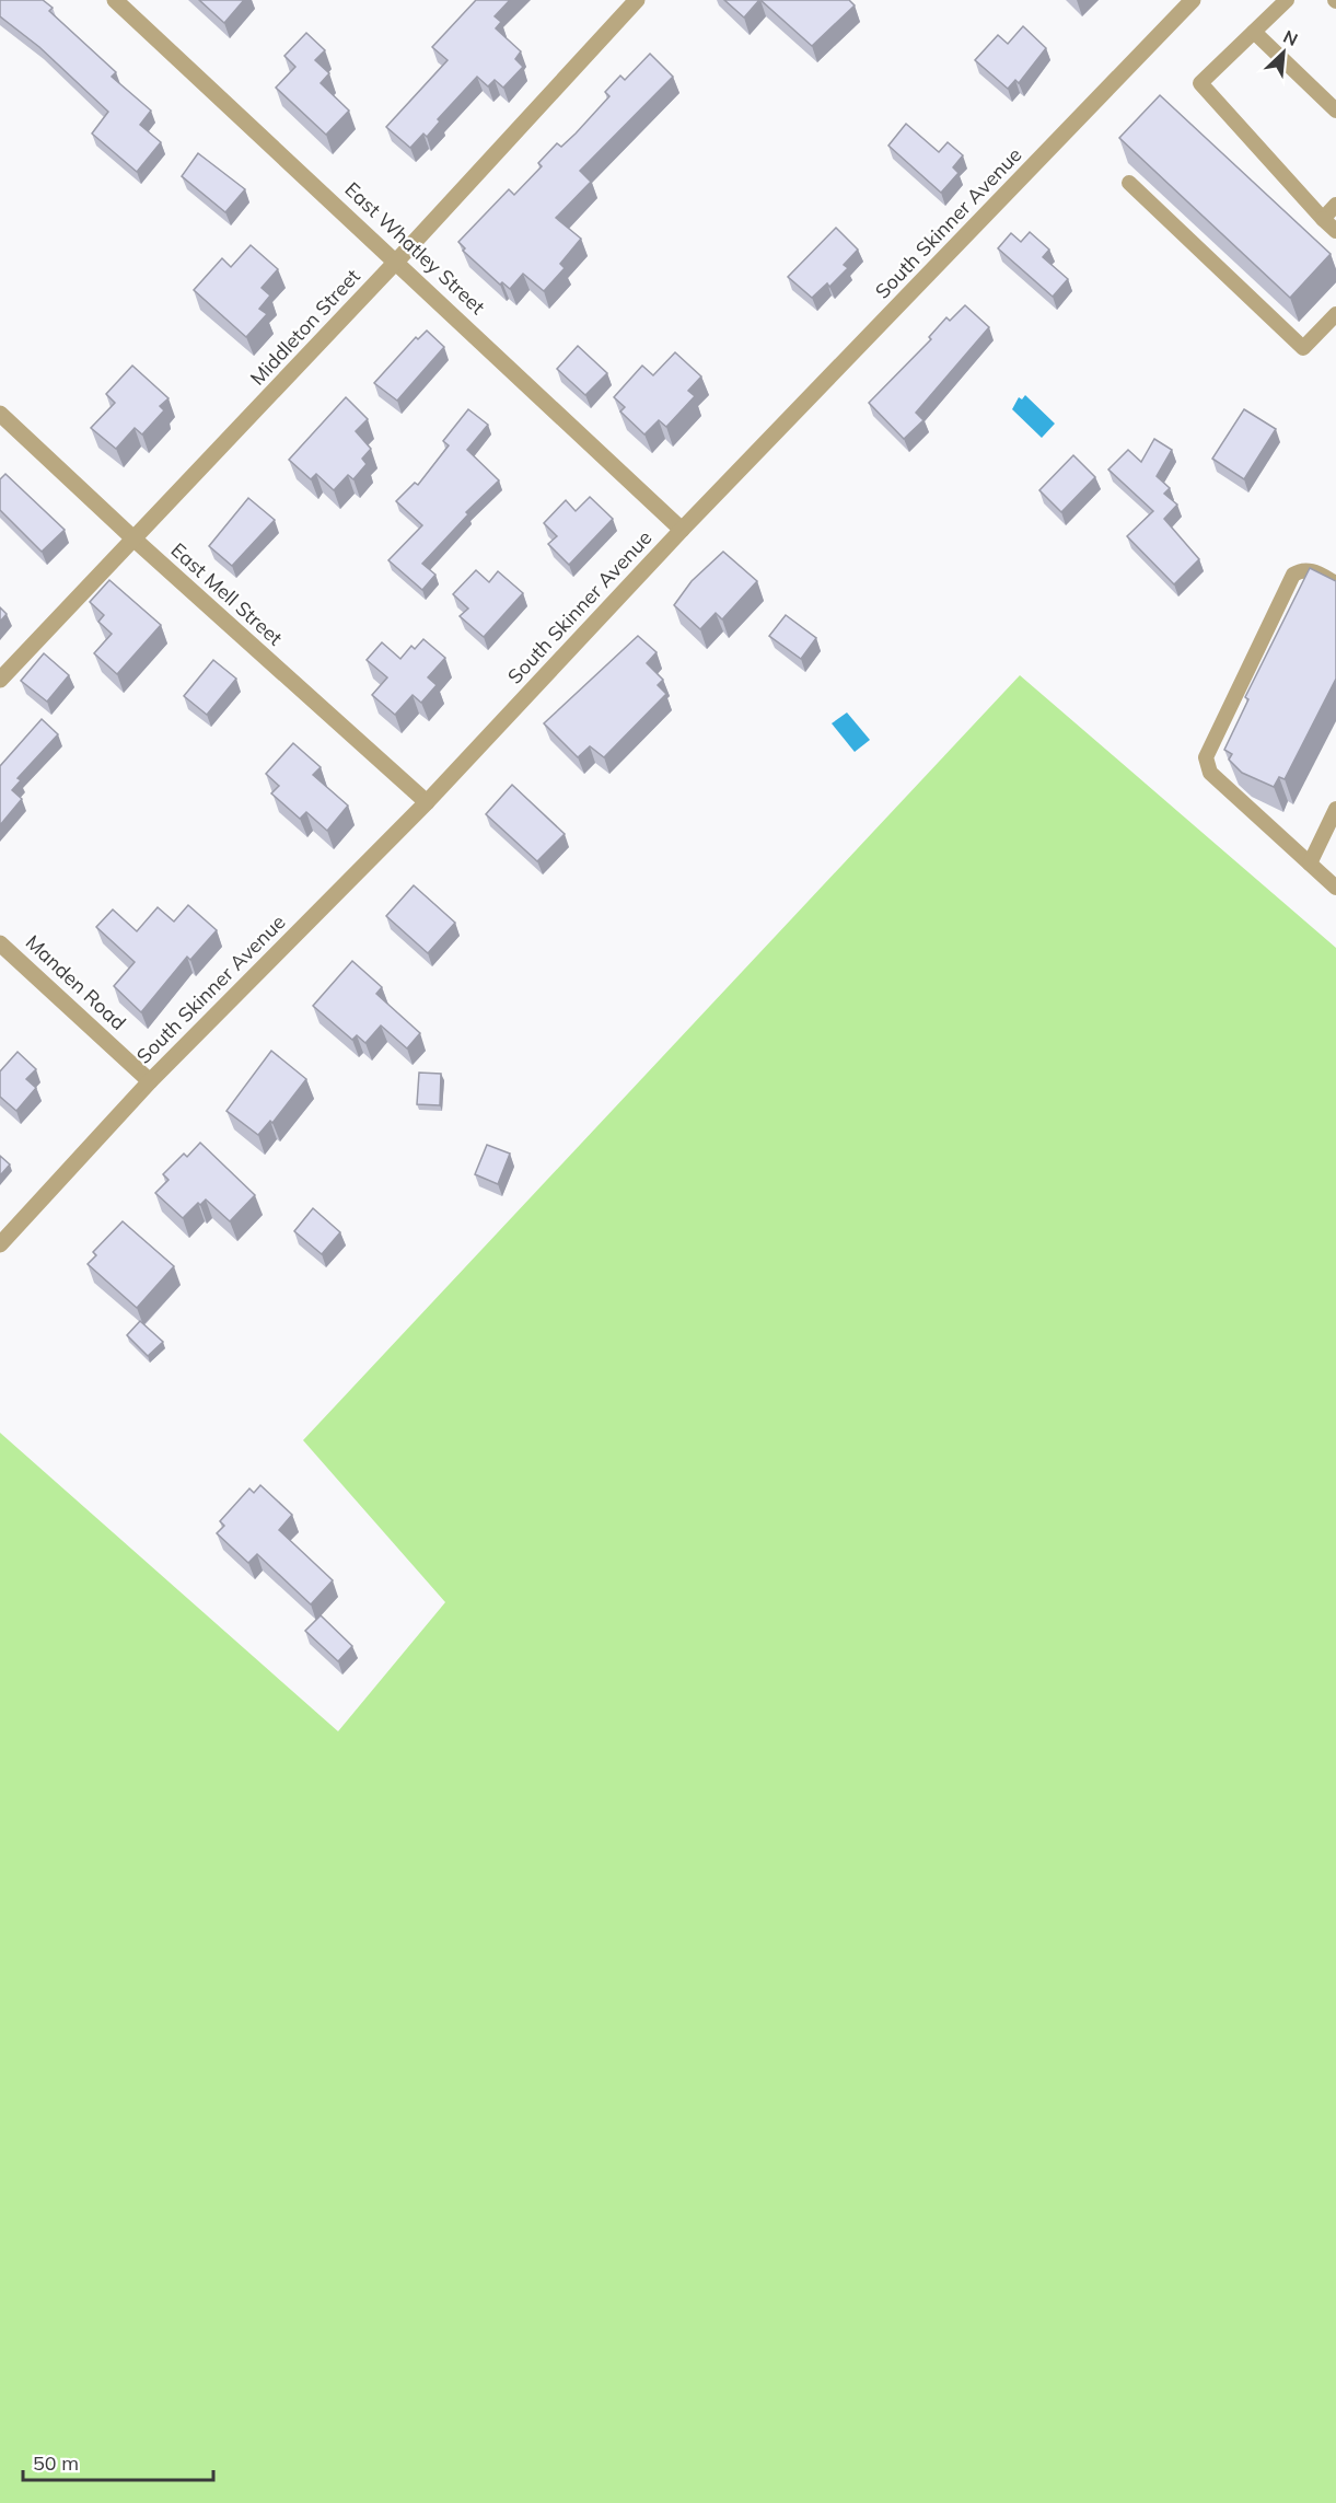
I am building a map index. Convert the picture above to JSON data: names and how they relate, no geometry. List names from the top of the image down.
{
  "streets": {
    "street": [
      "South Skinner Avenue",
      "East Whatley Street",
      "Middleton Street",
      "East Mell Street",
      "Manden Road"
    ]
  },
  "crossings": [
    ["South Skinner Avenue", "East Whatley Street"],
    ["South Skinner Avenue", "East Mell Street"],
    ["South Skinner Avenue", "Manden Road"],
    ["East Whatley Street", "Middleton Street"],
    ["Middleton Street", "East Mell Street"]
  ],
  "scale_bar": "50 m",
  "north": "top right"
}
